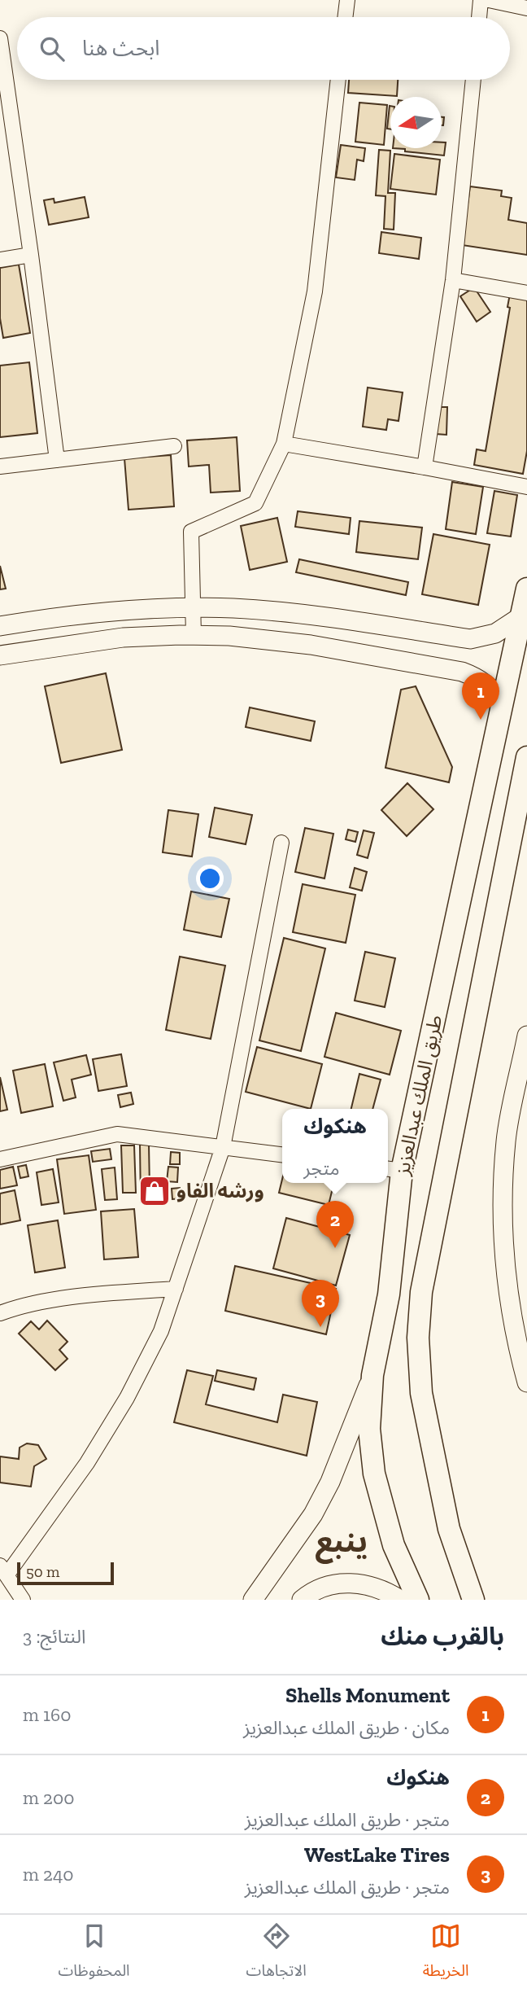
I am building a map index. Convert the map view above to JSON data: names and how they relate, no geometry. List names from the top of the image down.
{
  "streets": {
    "highway": ["طريق الملك عبدالعزيز"]
  },
  "districts": ["ينبع"],
  "places": {
    "shop": ["ورشه الفاو"]
  },
  "scale_bar": "50 m",
  "north": "left",
  "page": {
    "search": "ابحث هنا",
    "pins": ["1", "2", "3"],
    "popup": ["هنكوك", "متجر"],
    "scale": "50 m",
    "heading": ["بالقرب منك", "النتائج: 3"],
    "list": [
      {
        "mark": "1",
        "name": "Shells Monument",
        "note": "مكان · طريق الملك عبدالعزيز",
        "value": "160 m"
      },
      {
        "mark": "2",
        "name": "هنكوك",
        "note": "متجر · طريق الملك عبدالعزيز",
        "value": "200 m"
      },
      {
        "mark": "3",
        "name": "WestLake Tires",
        "note": "متجر · طريق الملك عبدالعزيز",
        "value": "240 m"
      }
    ],
    "nav": ["الخريطة", "الاتجاهات", "المحفوظات"]
  }
}
